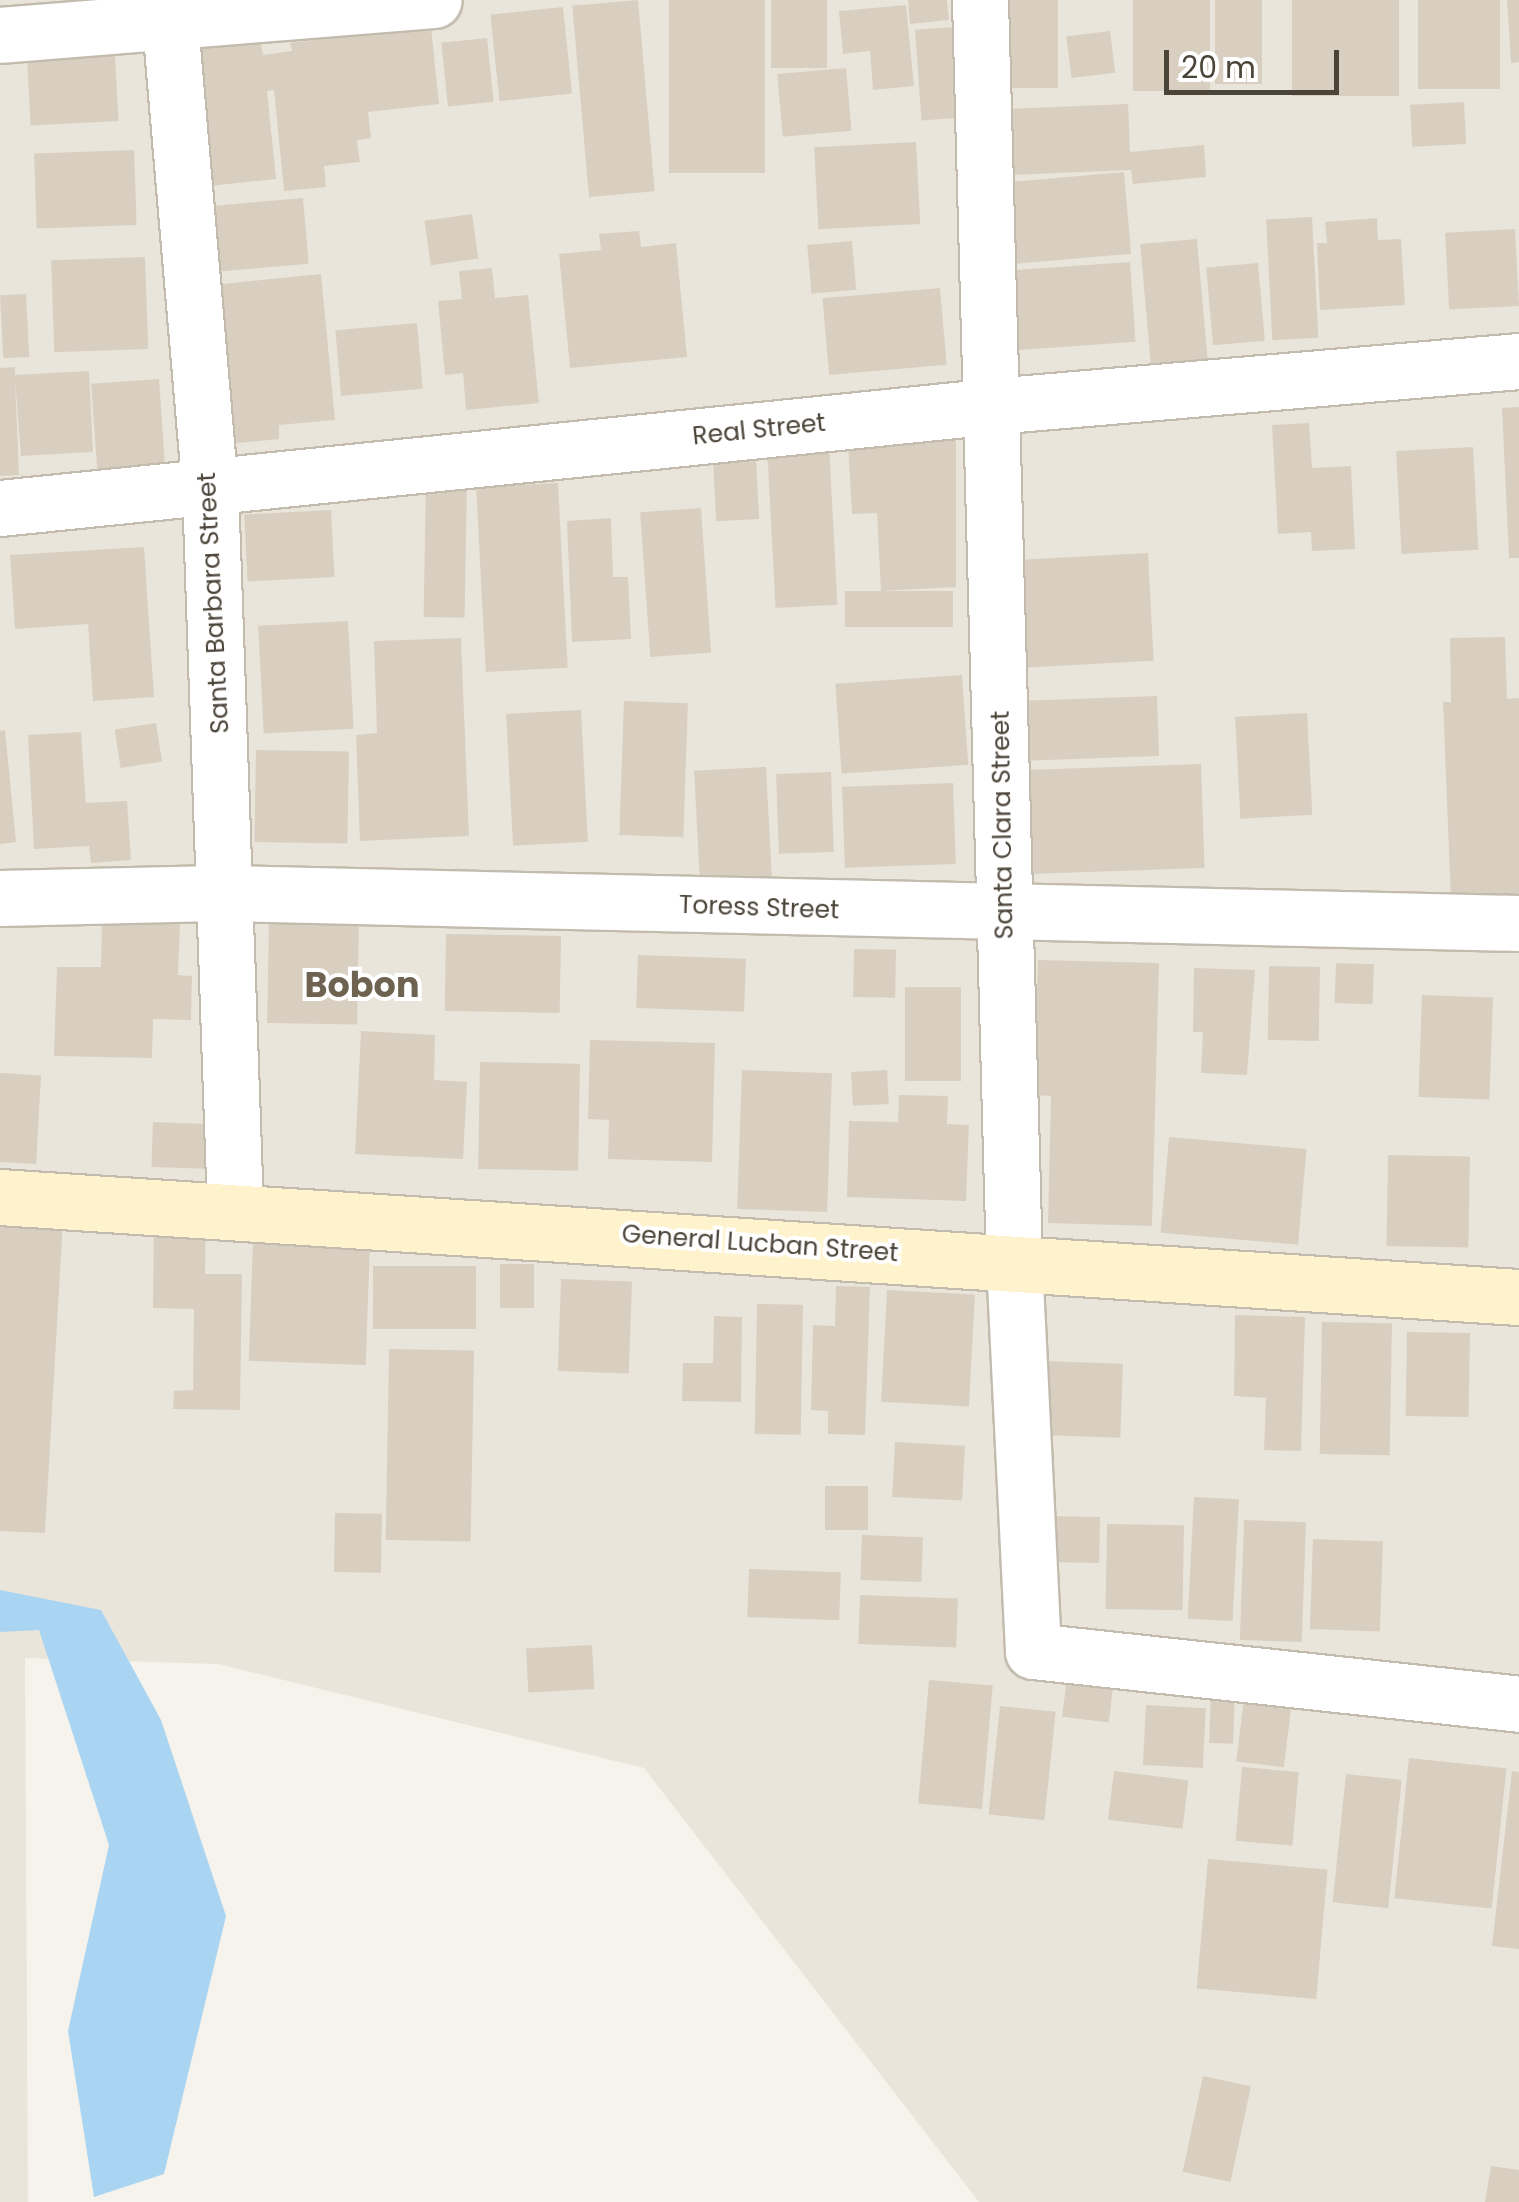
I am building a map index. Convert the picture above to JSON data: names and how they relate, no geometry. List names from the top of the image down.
{
  "streets": {
    "street": [
      "Real Street",
      "Santa Barbara Street",
      "Santa Clara Street",
      "Toress Street",
      "General Lucban Street"
    ]
  },
  "crossings": [
    ["Real Street", "Santa Barbara Street"],
    ["Real Street", "Santa Clara Street"],
    ["Santa Barbara Street", "Toress Street"],
    ["Santa Barbara Street", "General Lucban Street"],
    ["Santa Clara Street", "Toress Street"],
    ["Santa Clara Street", "General Lucban Street"]
  ],
  "districts": ["Bobon"],
  "scale_bar": "20 m"
}
